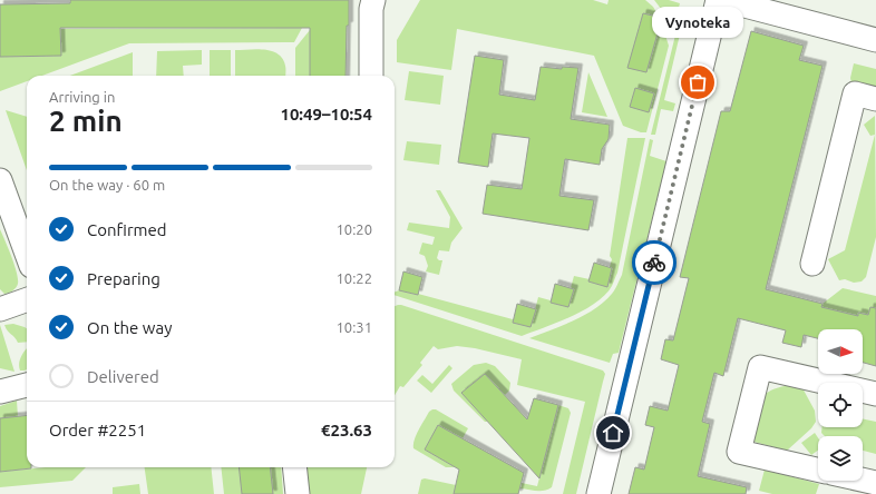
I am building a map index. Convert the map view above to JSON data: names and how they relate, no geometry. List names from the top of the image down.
{
  "places": ["Vynoteka"],
  "north": "right",
  "page": {
    "bubble": "Vynoteka",
    "heading": ["2 min", "Arriving in", "10:49–10:54"],
    "panel": ["Order #2251", "€23.63"],
    "bar": "On the way · 60 m",
    "list": [
      ["Confirmed", "10:20"],
      ["Preparing", "10:22"],
      ["On the way", "10:31"],
      "Delivered"
    ]
  }
}
